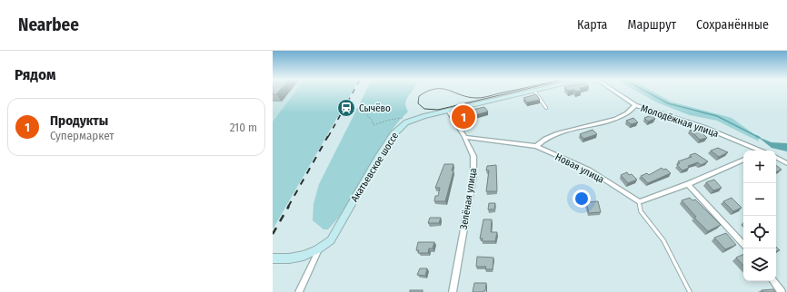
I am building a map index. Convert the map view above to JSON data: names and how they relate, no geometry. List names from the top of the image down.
{
  "streets": {
    "main road": ["Акатьевское шоссе"],
    "street": ["Молодёжная улица", "Новая улица", "Зелёная улица"]
  },
  "crossings": [
    ["Акатьевское шоссе", "Зелёная улица"],
    ["Новая улица", "Зелёная улица"]
  ],
  "places": {
    "station": ["Сычёво"]
  },
  "page": {
    "header": "Nearbee",
    "nav": ["Карта", "Маршрут", "Сохранённые"],
    "heading": "Рядом",
    "list": [
      {
        "mark": "1",
        "name": "Продукты",
        "note": "Супермаркет",
        "value": "210 m"
      }
    ],
    "pins": "1",
    "map_buttons": ["+", "−"]
  }
}
